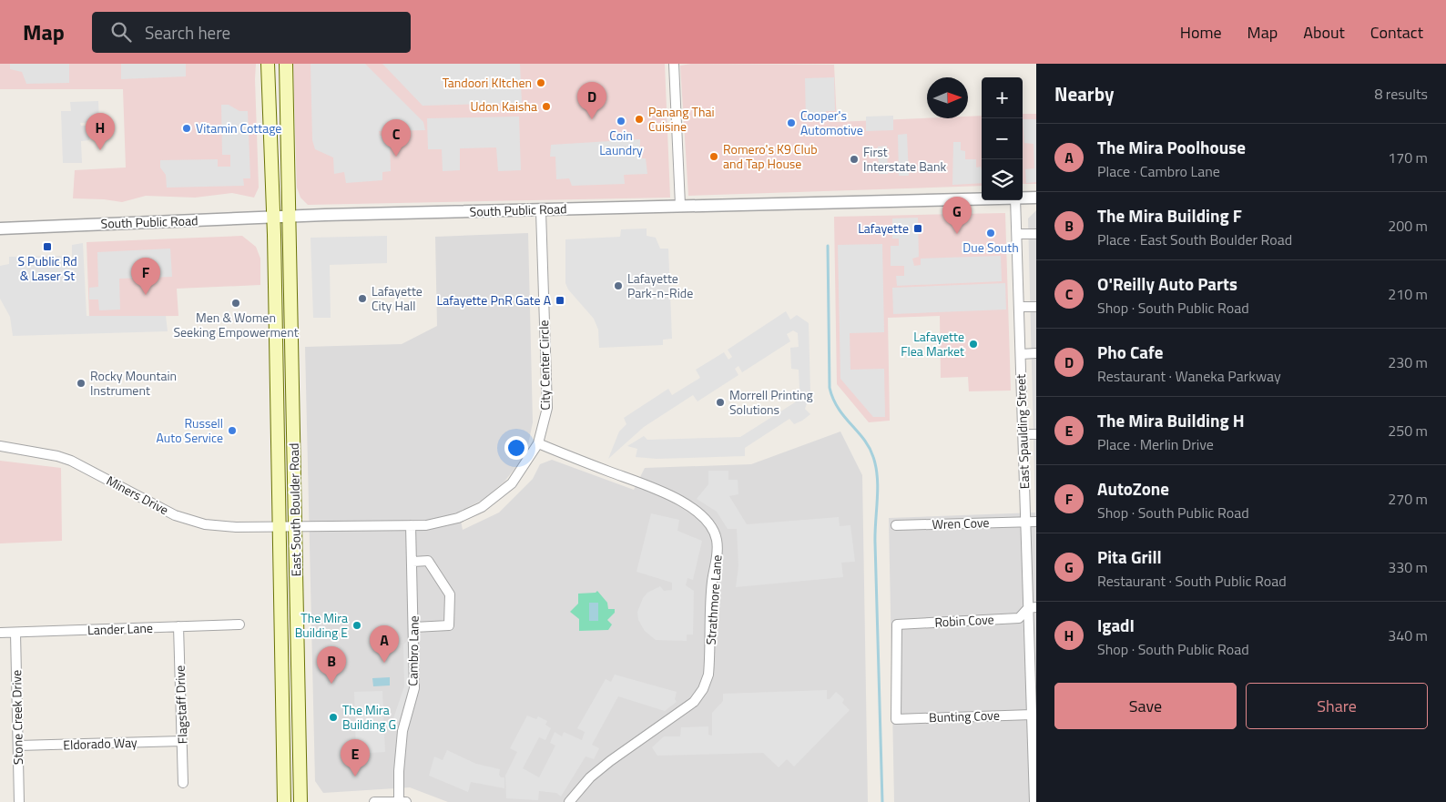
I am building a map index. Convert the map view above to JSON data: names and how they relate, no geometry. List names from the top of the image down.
{
  "streets": {
    "main road": ["East South Boulder Road"],
    "street": [
      "South Public Road",
      "City Center Circle",
      "East Spaulding Street",
      "Miners Drive",
      "Wren Cove",
      "Strathmore Lane",
      "Robin Cove",
      "Lander Lane",
      "Cambro Lane",
      "Flagstaff Drive",
      "Bunting Cove",
      "Stone Creek Drive",
      "Eldorado Way"
    ]
  },
  "crossings": [
    ["South Public Road", "City Center Circle"],
    ["South Public Road", "East South Boulder Road"],
    ["City Center Circle", "Miners Drive"],
    ["City Center Circle", "East South Boulder Road"],
    ["City Center Circle", "Strathmore Lane"],
    ["City Center Circle", "Cambro Lane"],
    ["East Spaulding Street", "Wren Cove"],
    ["East Spaulding Street", "Robin Cove"],
    ["East Spaulding Street", "Bunting Cove"],
    ["Miners Drive", "East South Boulder Road"],
    ["Robin Cove", "Bunting Cove"],
    ["Lander Lane", "Flagstaff Drive"],
    ["Lander Lane", "Stone Creek Drive"],
    ["Flagstaff Drive", "Eldorado Way"],
    ["Stone Creek Drive", "Eldorado Way"]
  ],
  "places": {
    "other": [
      "Tandoori KItchen",
      "Udon Kaisha",
      "Panang Thai Cuisine",
      "Coin Laundry",
      "Cooper's Automotive",
      "Vitamin Cottage",
      "Romero's K9 Club and Tap House",
      "First Interstate Bank",
      "Due South",
      "Lafayette Park-n-Ride",
      "Lafayette City Hall",
      "Men & Women Seeking Empowerment",
      "Lafayette Flea Market",
      "Rocky Mountain Instrument",
      "Morrell Printing Solutions",
      "Russell Auto Service",
      "The Mira Building E",
      "The Mira Building G"
    ],
    "transit": ["Lafayette", "S Public Rd & Laser St", "Lafayette PnR Gate A"]
  },
  "north": "right",
  "page": {
    "header": "Map",
    "search": "Search here",
    "nav": [
      "Home",
      "Map",
      "About",
      "Contact"
    ],
    "heading": ["Nearby", "8 results"],
    "map_buttons": ["+", "−"],
    "pins": [
      "D",
      "H",
      "C",
      "G",
      "F",
      "A",
      "B",
      "E"
    ],
    "list": [
      {
        "mark": "A",
        "name": "The Mira Poolhouse",
        "note": "Place · Cambro Lane",
        "value": "170 m"
      },
      {
        "mark": "B",
        "name": "The Mira Building F",
        "note": "Place · East South Boulder Road",
        "value": "200 m"
      },
      {
        "mark": "C",
        "name": "O'Reilly Auto Parts",
        "note": "Shop · South Public Road",
        "value": "210 m"
      },
      {
        "mark": "D",
        "name": "Pho Cafe",
        "note": "Restaurant · Waneka Parkway",
        "value": "230 m"
      },
      {
        "mark": "E",
        "name": "The Mira Building H",
        "note": "Place · Merlin Drive",
        "value": "250 m"
      },
      {
        "mark": "F",
        "name": "AutoZone",
        "note": "Shop · South Public Road",
        "value": "270 m"
      },
      {
        "mark": "G",
        "name": "Pita Grill",
        "note": "Restaurant · South Public Road",
        "value": "330 m"
      },
      {
        "mark": "H",
        "name": "IgadI",
        "note": "Shop · South Public Road",
        "value": "340 m"
      }
    ],
    "buttons": ["Save", "Share"]
  }
}
